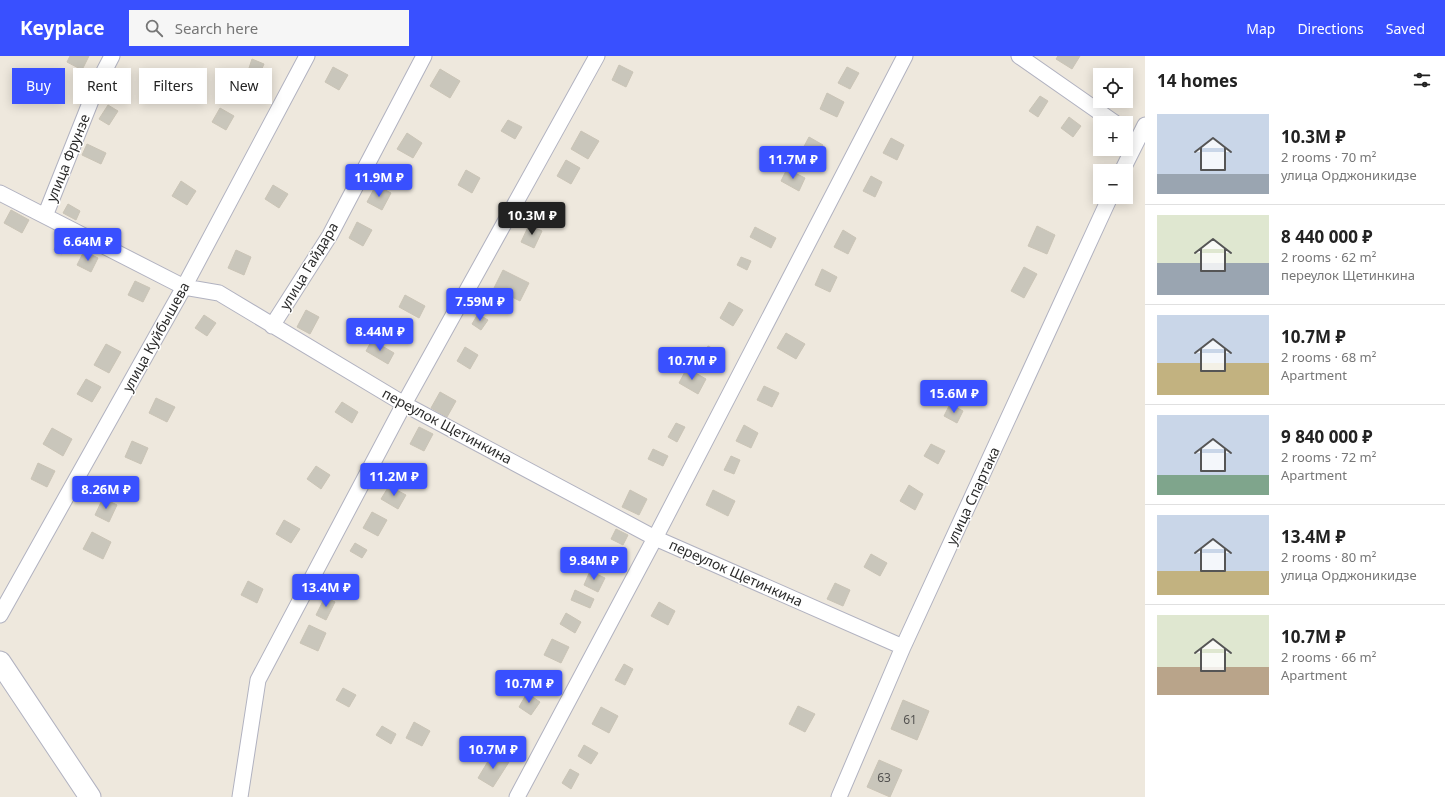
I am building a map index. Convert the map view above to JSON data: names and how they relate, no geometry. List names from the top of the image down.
{
  "streets": {
    "street": [
      "улица Фрунзе",
      "улица Гайдара",
      "улица Куйбышева",
      "переулок Щетинкина",
      "улица Спартака"
    ]
  },
  "crossings": [
    ["улица Фрунзе", "переулок Щетинкина"],
    ["улица Гайдара", "переулок Щетинкина"],
    ["улица Куйбышева", "переулок Щетинкина"],
    ["переулок Щетинкина", "улица Спартака"]
  ],
  "house_numbers": ["61", "63"],
  "page": {
    "header": "Keyplace",
    "search": "Search here",
    "nav": ["Map", "Directions", "Saved"],
    "heading": "14 homes",
    "map_buttons": ["+", "−"],
    "chip": [
      "Buy",
      "Rent",
      "Filters",
      "New"
    ],
    "list": [
      {
        "name": "10.3M ₽",
        "note": "2 rooms · 70 m² · улица Орджоникидзе"
      },
      {
        "name": "8 440 000 ₽",
        "note": "2 rooms · 62 m² · переулок Щетинкина"
      },
      {
        "name": "10.7M ₽",
        "note": "2 rooms · 68 m² · Apartment"
      },
      {
        "name": "9 840 000 ₽",
        "note": "2 rooms · 72 m² · Apartment"
      },
      {
        "name": "13.4M ₽",
        "note": "2 rooms · 80 m² · улица Орджоникидзе"
      },
      {
        "name": "10.7M ₽",
        "note": "2 rooms · 66 m² · Apartment"
      }
    ],
    "price": [
      "11.7M ₽",
      "11.9M ₽",
      "10.3M ₽",
      "6.64M ₽",
      "7.59M ₽",
      "8.44M ₽",
      "10.7M ₽",
      "15.6M ₽",
      "11.2M ₽",
      "8.26M ₽",
      "9.84M ₽",
      "13.4M ₽",
      "10.7M ₽",
      "10.7M ₽"
    ]
  }
}
